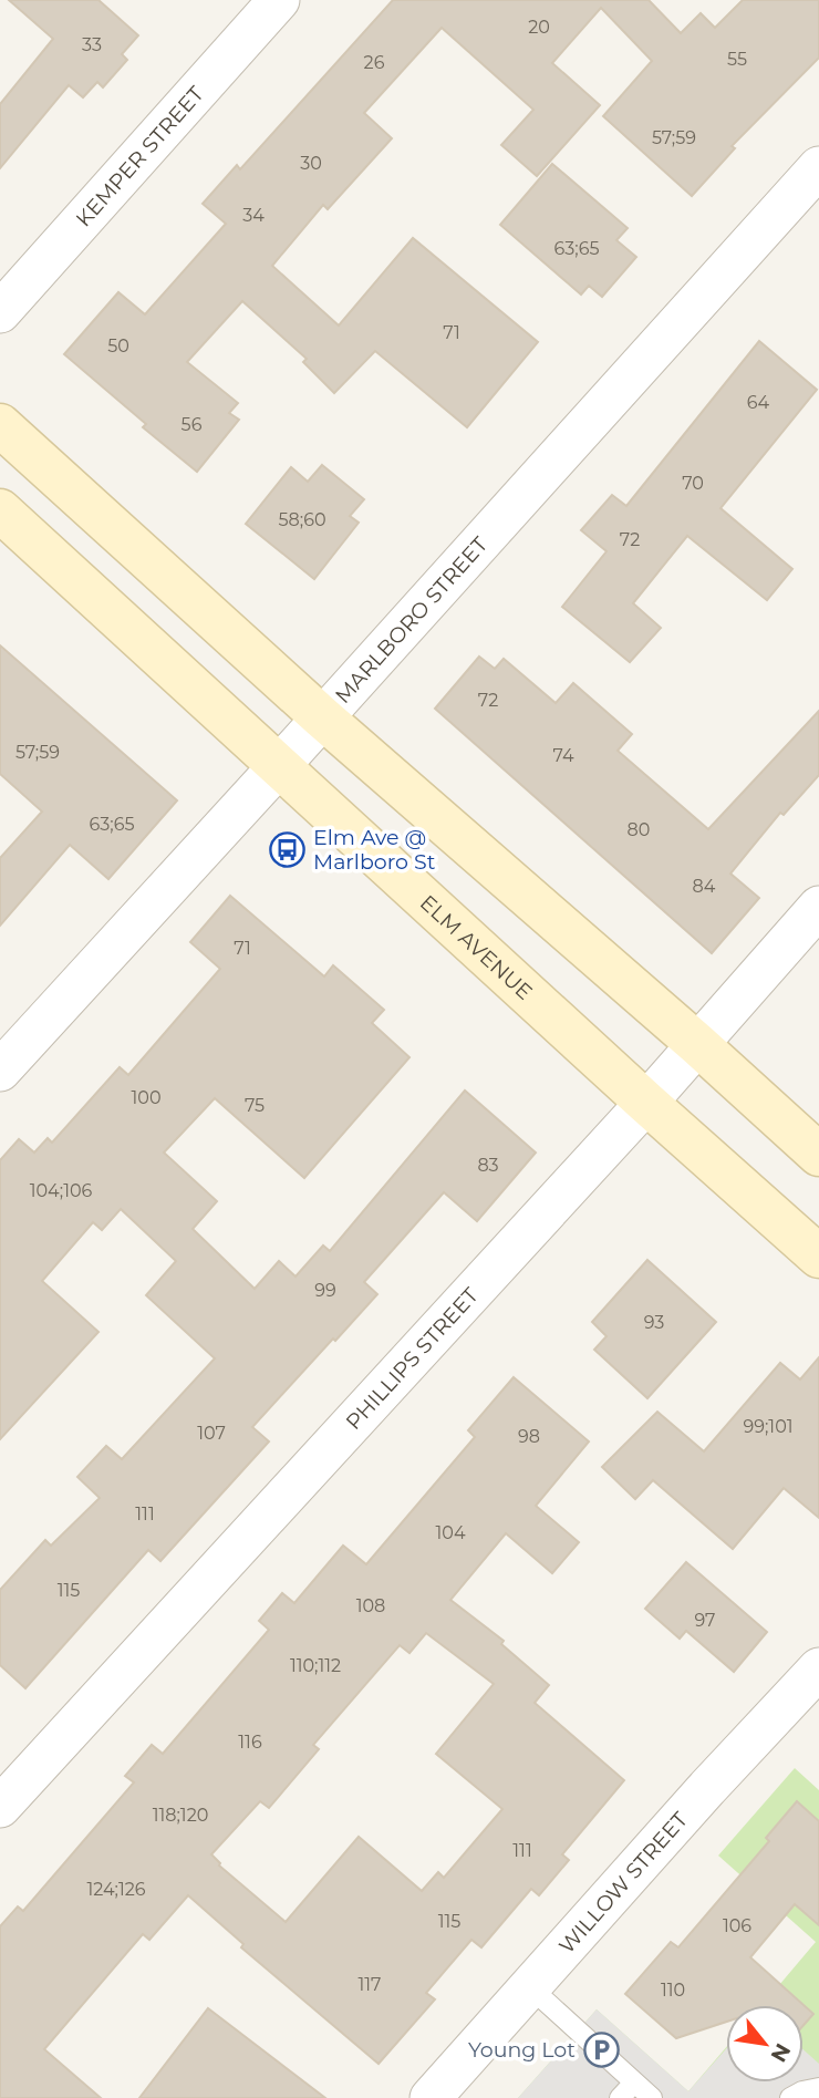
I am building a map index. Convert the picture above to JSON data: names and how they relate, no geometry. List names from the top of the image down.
{
  "streets": {
    "street": [
      "KEMPER STREET",
      "MARLBORO STREET",
      "ELM AVENUE",
      "PHILLIPS STREET",
      "WILLOW STREET"
    ]
  },
  "crossings": [
    ["MARLBORO STREET", "ELM AVENUE"],
    ["ELM AVENUE", "PHILLIPS STREET"]
  ],
  "places": {
    "bus stop": ["Elm Ave @ Marlboro St"],
    "parking": ["Young Lot"]
  },
  "house_numbers": [
    "20",
    "33",
    "55",
    "26",
    "57;59",
    "30",
    "34",
    "63;65",
    "71",
    "50",
    "64",
    "56",
    "70",
    "58;60",
    "72",
    "72",
    "57;59",
    "74",
    "63;65",
    "80",
    "84",
    "71",
    "100",
    "75",
    "83",
    "104;106",
    "99",
    "93",
    "99;101",
    "107",
    "98",
    "111",
    "104",
    "115",
    "108",
    "97",
    "110;112",
    "116",
    "118;120",
    "111",
    "124;126",
    "115",
    "106",
    "117",
    "110"
  ],
  "north": "bottom right"
}
